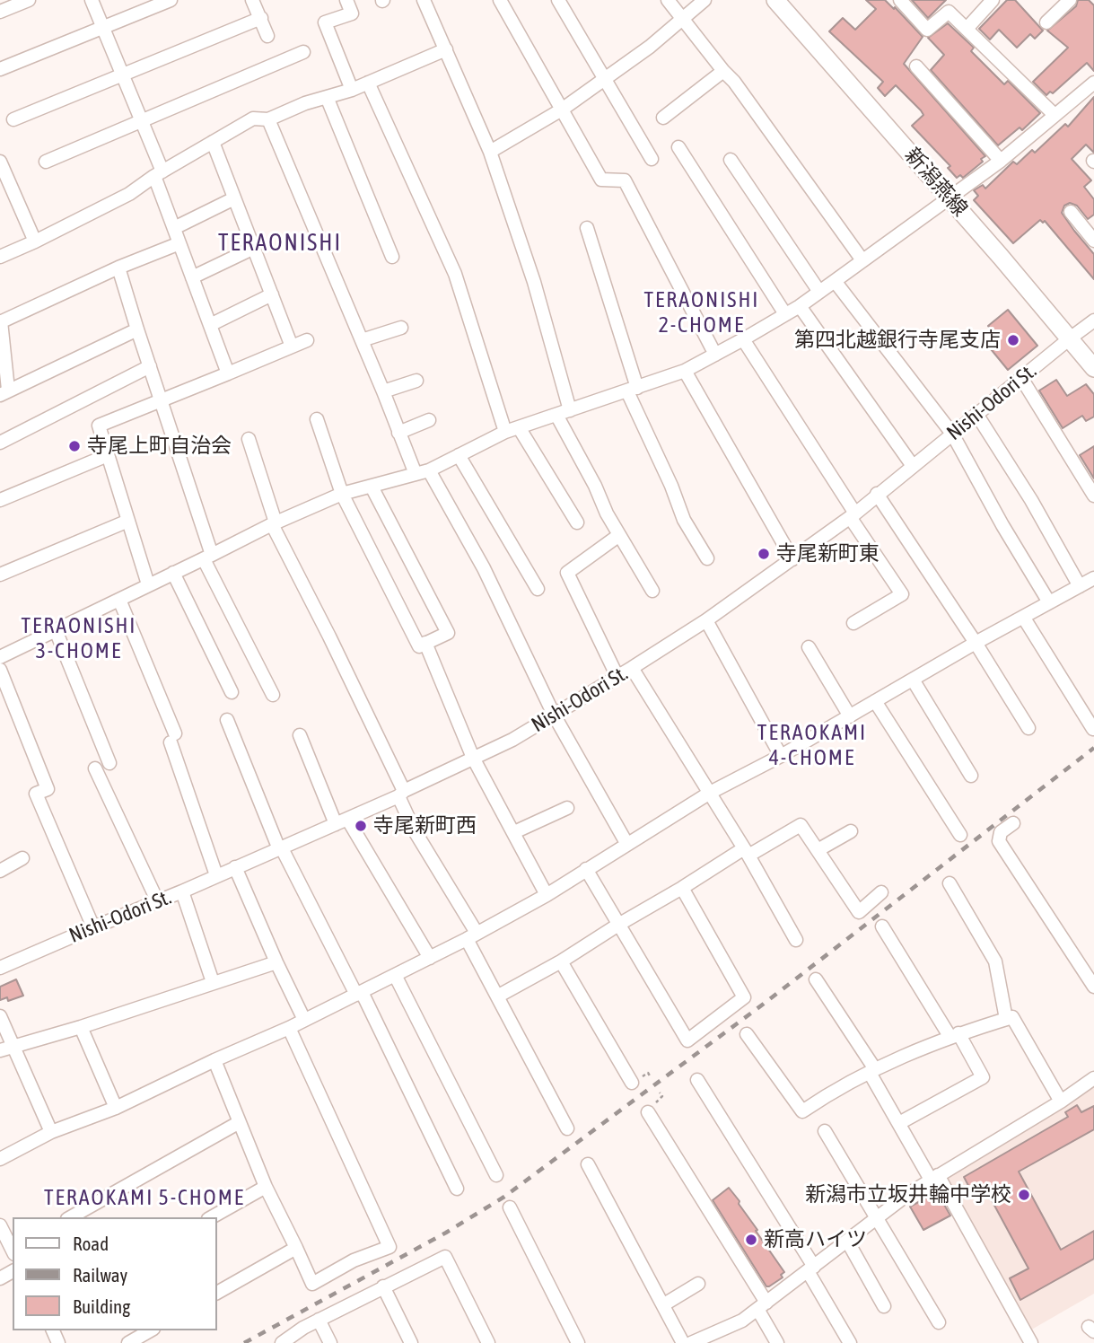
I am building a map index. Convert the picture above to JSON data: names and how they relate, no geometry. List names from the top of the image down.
{
  "streets": {
    "main road": ["新潟燕線"],
    "street": ["Nishi-Odori St."]
  },
  "crossings": [
    ["新潟燕線", "Nishi-Odori St."]
  ],
  "districts": [
    "TERAONISHI",
    "TERAONISHI 2-CHOME",
    "TERAONISHI 3-CHOME",
    "TERAOKAMI 4-CHOME",
    "TERAOKAMI 5-CHOME"
  ],
  "places": [
    "第四北越銀行寺尾支店",
    "寺尾上町自治会",
    "寺尾新町東",
    "寺尾新町西",
    "新潟市立坂井輪中学校",
    "新高ハイツ"
  ],
  "legend": ["Road", "Railway", "Building"]
}
